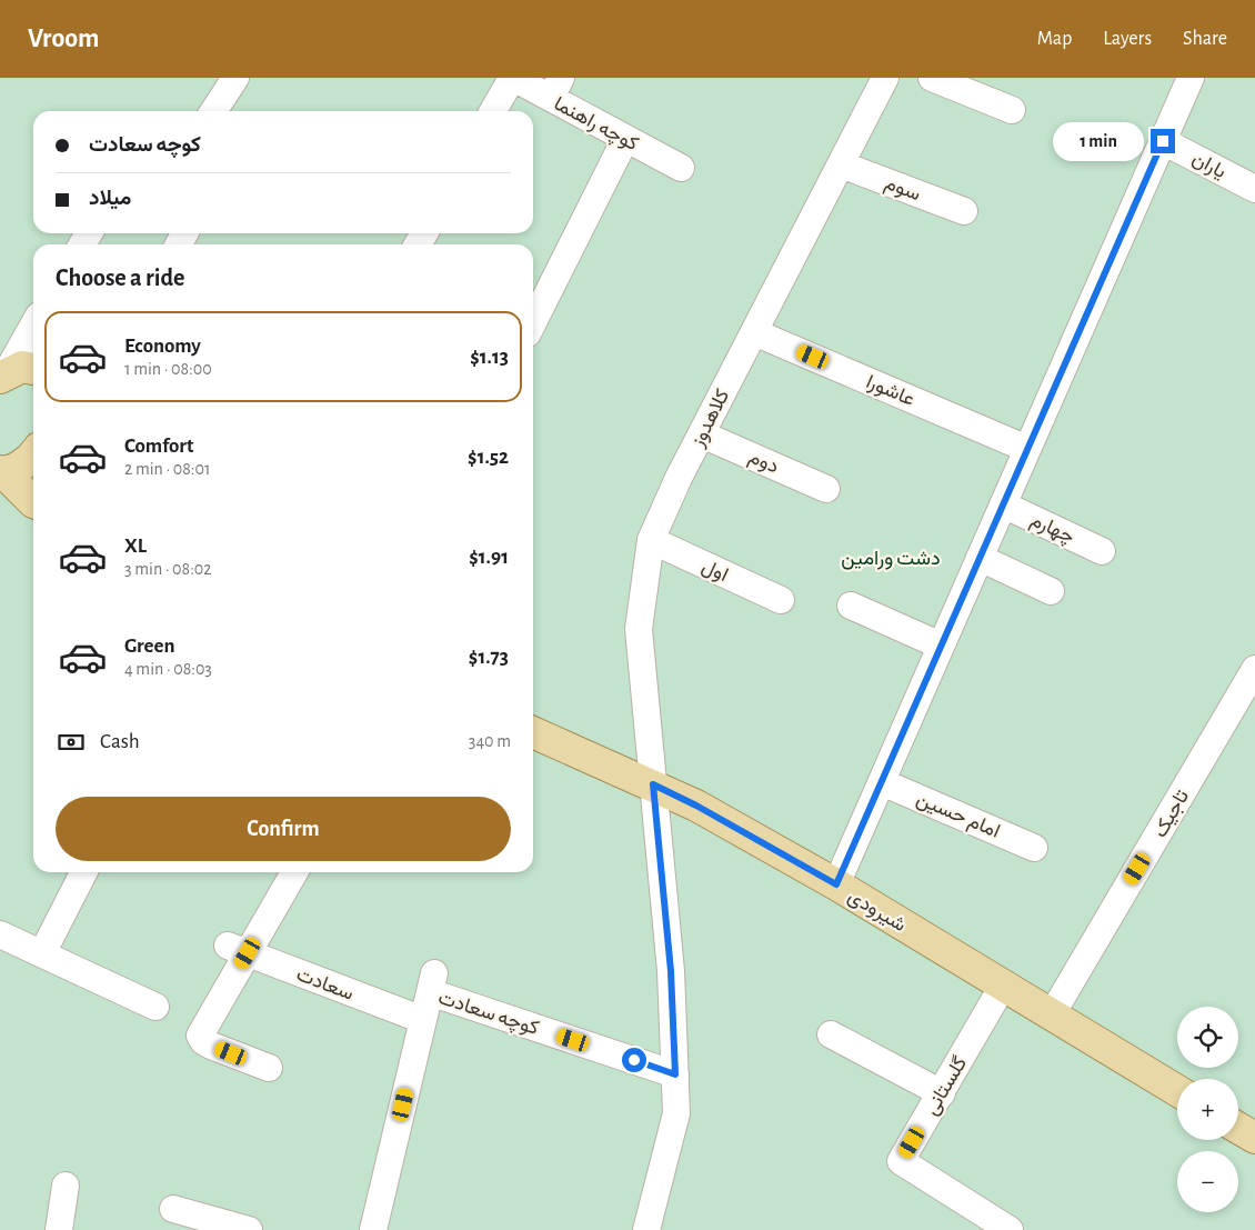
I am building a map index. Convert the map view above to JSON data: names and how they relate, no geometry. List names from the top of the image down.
{
  "streets": {
    "main road": ["شیرودی"],
    "street": [
      "کوچه راهنما",
      "یاران",
      "سوم",
      "عاشورا",
      "کلاهدوز",
      "دوم",
      "چهارم",
      "اول",
      "تاجیک",
      "امام حسین",
      "سعادت",
      "کوچه سعادت",
      "گلستانی"
    ]
  },
  "crossings": [
    ["سوم", "کلاهدوز"],
    ["عاشورا", "کلاهدوز"],
    ["کلاهدوز", "دوم"],
    ["کلاهدوز", "اول"],
    ["کلاهدوز", "شیرودی"],
    ["کلاهدوز", "کوچه سعادت"],
    ["تاجیک", "شیرودی"],
    ["شیرودی", "گلستانی"],
    ["سعادت", "کوچه سعادت"]
  ],
  "parks": ["دشت ورامین"],
  "page": {
    "header": "Vroom",
    "nav": ["Map", "Layers", "Share"],
    "banner": ["کوچه سعادت", "میلاد"],
    "bubble": "1 min",
    "heading": "Choose a ride",
    "list": [
      {
        "name": "Economy",
        "note": "1 min · 08:00",
        "value": "$1.13"
      },
      {
        "name": "Comfort",
        "note": "2 min · 08:01",
        "value": "$1.52"
      },
      {
        "name": "XL",
        "note": "3 min · 08:02",
        "value": "$1.91"
      },
      {
        "name": "Green",
        "note": "4 min · 08:03",
        "value": "$1.73"
      }
    ],
    "pay": ["Cash", "340 m"],
    "buttons": "Confirm",
    "map_buttons": ["+", "−"]
  }
}
